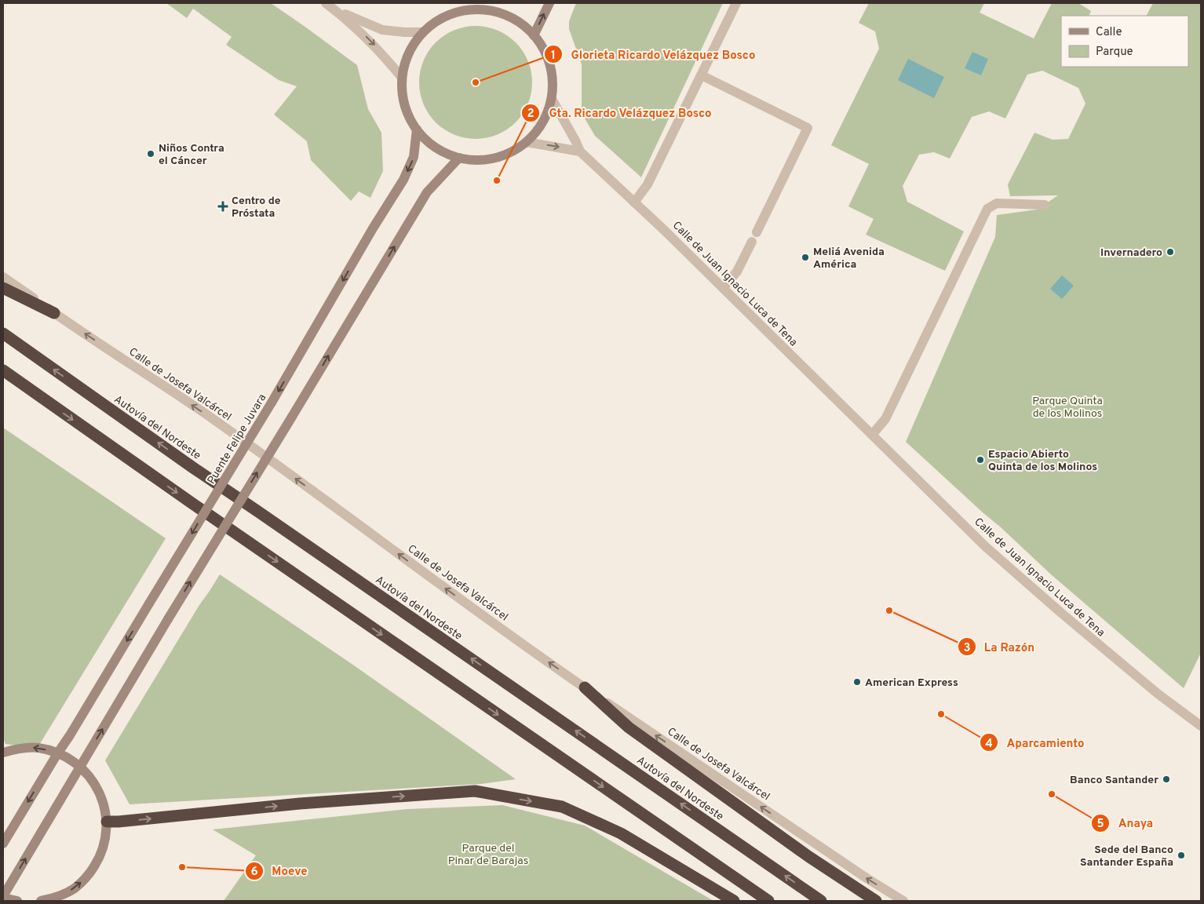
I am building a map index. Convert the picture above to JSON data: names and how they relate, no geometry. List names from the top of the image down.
{
  "streets": {
    "highway": ["Autovía del Nordeste"],
    "main road": ["Puente Felipe Juvara"],
    "street": ["Calle de Juan Ignacio Luca de Tena", "Calle de Josefa Valcárcel"]
  },
  "one_way": ["Calle de Josefa Valcárcel"],
  "parks": ["Parque Quinta de los Molinos", "Parque del Pinar de Barajas"],
  "places": {
    "other": [
      "Glorieta Ricardo Velázquez Bosco",
      "Niños Contra el Cáncer",
      "Gta. Ricardo Velázquez Bosco",
      "Invernadero",
      "Meliá Avenida América",
      "Espacio Abierto Quinta de los Molinos",
      "La Razón",
      "American Express",
      "Aparcamiento",
      "Banco Santander",
      "Anaya",
      "Sede del Banco Santander España",
      "Moeve"
    ],
    "health": ["Centro de Próstata"]
  },
  "legend": ["Calle", "Parque"]
}
